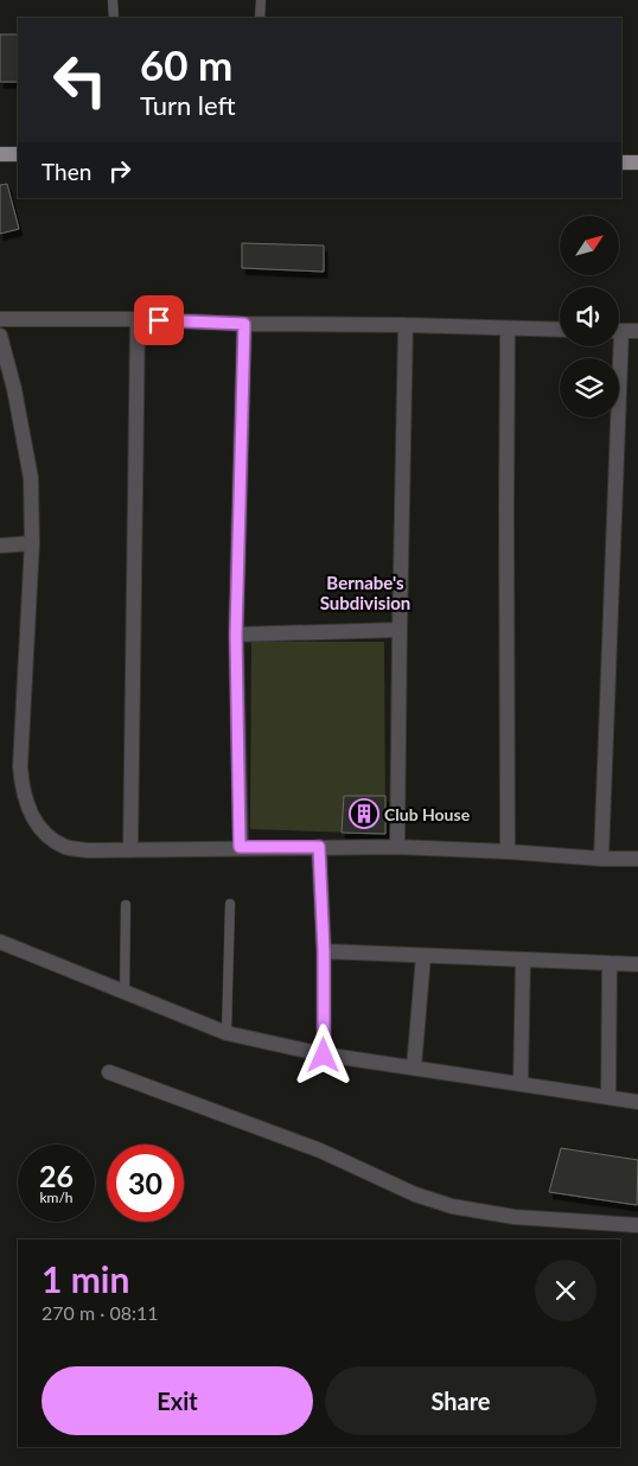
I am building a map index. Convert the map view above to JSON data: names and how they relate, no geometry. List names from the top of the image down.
{
  "districts": ["Bernabe's Subdivision"],
  "places": {
    "building": ["Club House"]
  },
  "north": "top right",
  "page": {
    "turn": ["60 m", "Turn left"],
    "then": "Then",
    "speed": "26 km/h",
    "limit": "30",
    "heading": ["1 min", "270 m · 08:11"],
    "buttons": ["Exit", "Share"]
  }
}
